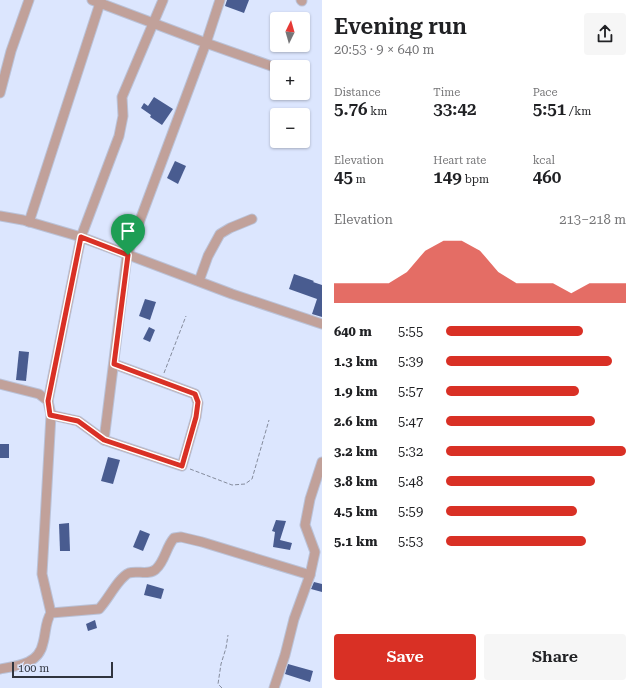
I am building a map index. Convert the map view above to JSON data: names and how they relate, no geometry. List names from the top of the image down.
{
  "scale_bar": "100 m",
  "north": "top",
  "page": {
    "heading": ["Evening run", "20:53 · 9 × 640 m"],
    "map_buttons": ["+", "−"],
    "stats": [
      ["Distance", "5.76 km"],
      ["Time", "33:42"],
      ["Pace", "5:51 /km"],
      ["Elevation", "45 m"],
      ["Heart rate", "149 bpm"],
      ["kcal", "460"]
    ],
    "chart": ["Elevation", "213–218 m"],
    "list": [
      {
        "name": "640 m",
        "note": "5:55"
      },
      {
        "name": "1.3 km",
        "note": "5:39"
      },
      {
        "name": "1.9 km",
        "note": "5:57"
      },
      {
        "name": "2.6 km",
        "note": "5:47"
      },
      {
        "name": "3.2 km",
        "note": "5:32"
      },
      {
        "name": "3.8 km",
        "note": "5:48"
      },
      {
        "name": "4.5 km",
        "note": "5:59"
      },
      {
        "name": "5.1 km",
        "note": "5:53"
      }
    ],
    "buttons": ["Save", "Share"],
    "scale": "100 m"
  }
}
